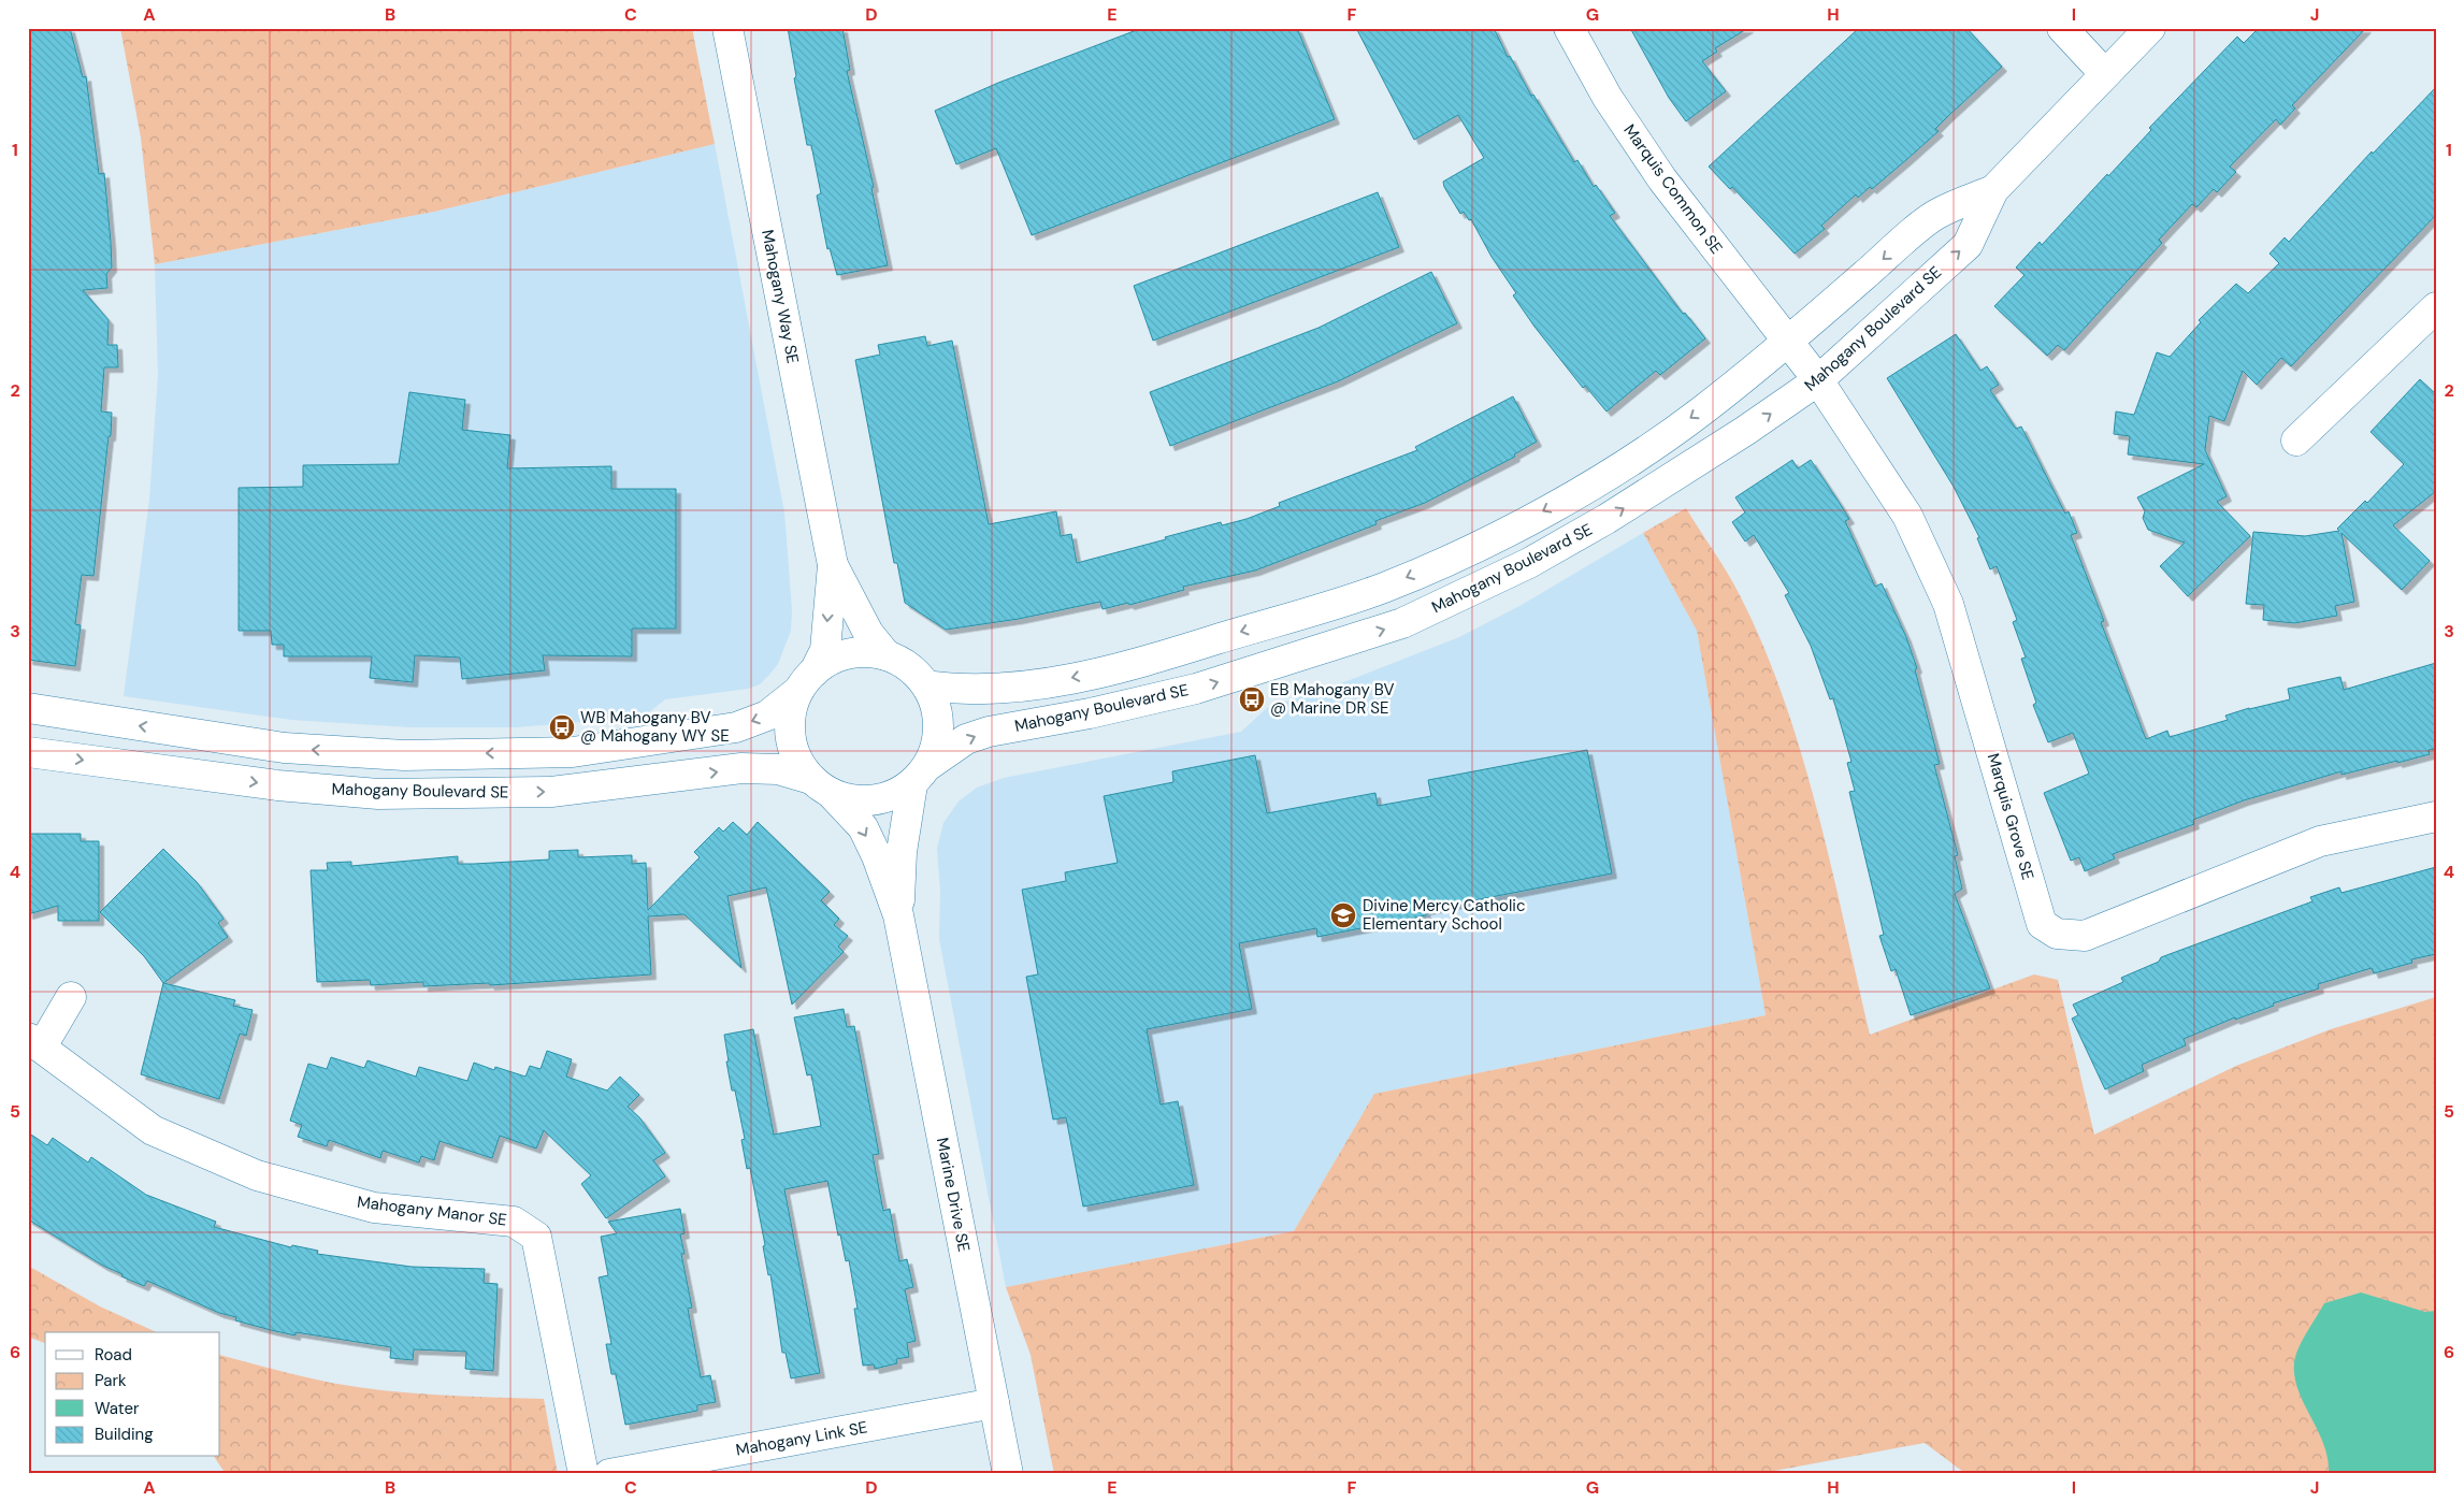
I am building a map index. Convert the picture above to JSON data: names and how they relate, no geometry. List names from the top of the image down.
{
  "streets": {
    "street": [
      "Marquis Common SE",
      "Mahogany Way SE",
      "Mahogany Boulevard SE",
      "Marquis Grove SE",
      "Marine Drive SE",
      "Mahogany Manor SE",
      "Mahogany Link SE"
    ]
  },
  "crossings": [
    ["Marquis Common SE", "Mahogany Boulevard SE"],
    ["Marquis Common SE", "Marquis Grove SE"],
    ["Mahogany Way SE", "Mahogany Boulevard SE"],
    ["Mahogany Way SE", "Marine Drive SE"],
    ["Mahogany Boulevard SE", "Marquis Grove SE"],
    ["Mahogany Boulevard SE", "Marine Drive SE"],
    ["Marine Drive SE", "Mahogany Link SE"]
  ],
  "places": {
    "bus stop": ["EB Mahogany BV @ Marine DR SE", "WB Mahogany BV @ Mahogany WY SE"],
    "school or university": ["Divine Mercy Catholic Elementary School"]
  },
  "legend": [
    "Road",
    "Park",
    "Water",
    "Building"
  ],
  "grid": {
    "columns": [
      "A",
      "B",
      "C",
      "D",
      "E",
      "F",
      "G",
      "H",
      "I",
      "J"
    ],
    "rows": [
      "1",
      "2",
      "3",
      "4",
      "5",
      "6"
    ]
  }
}
